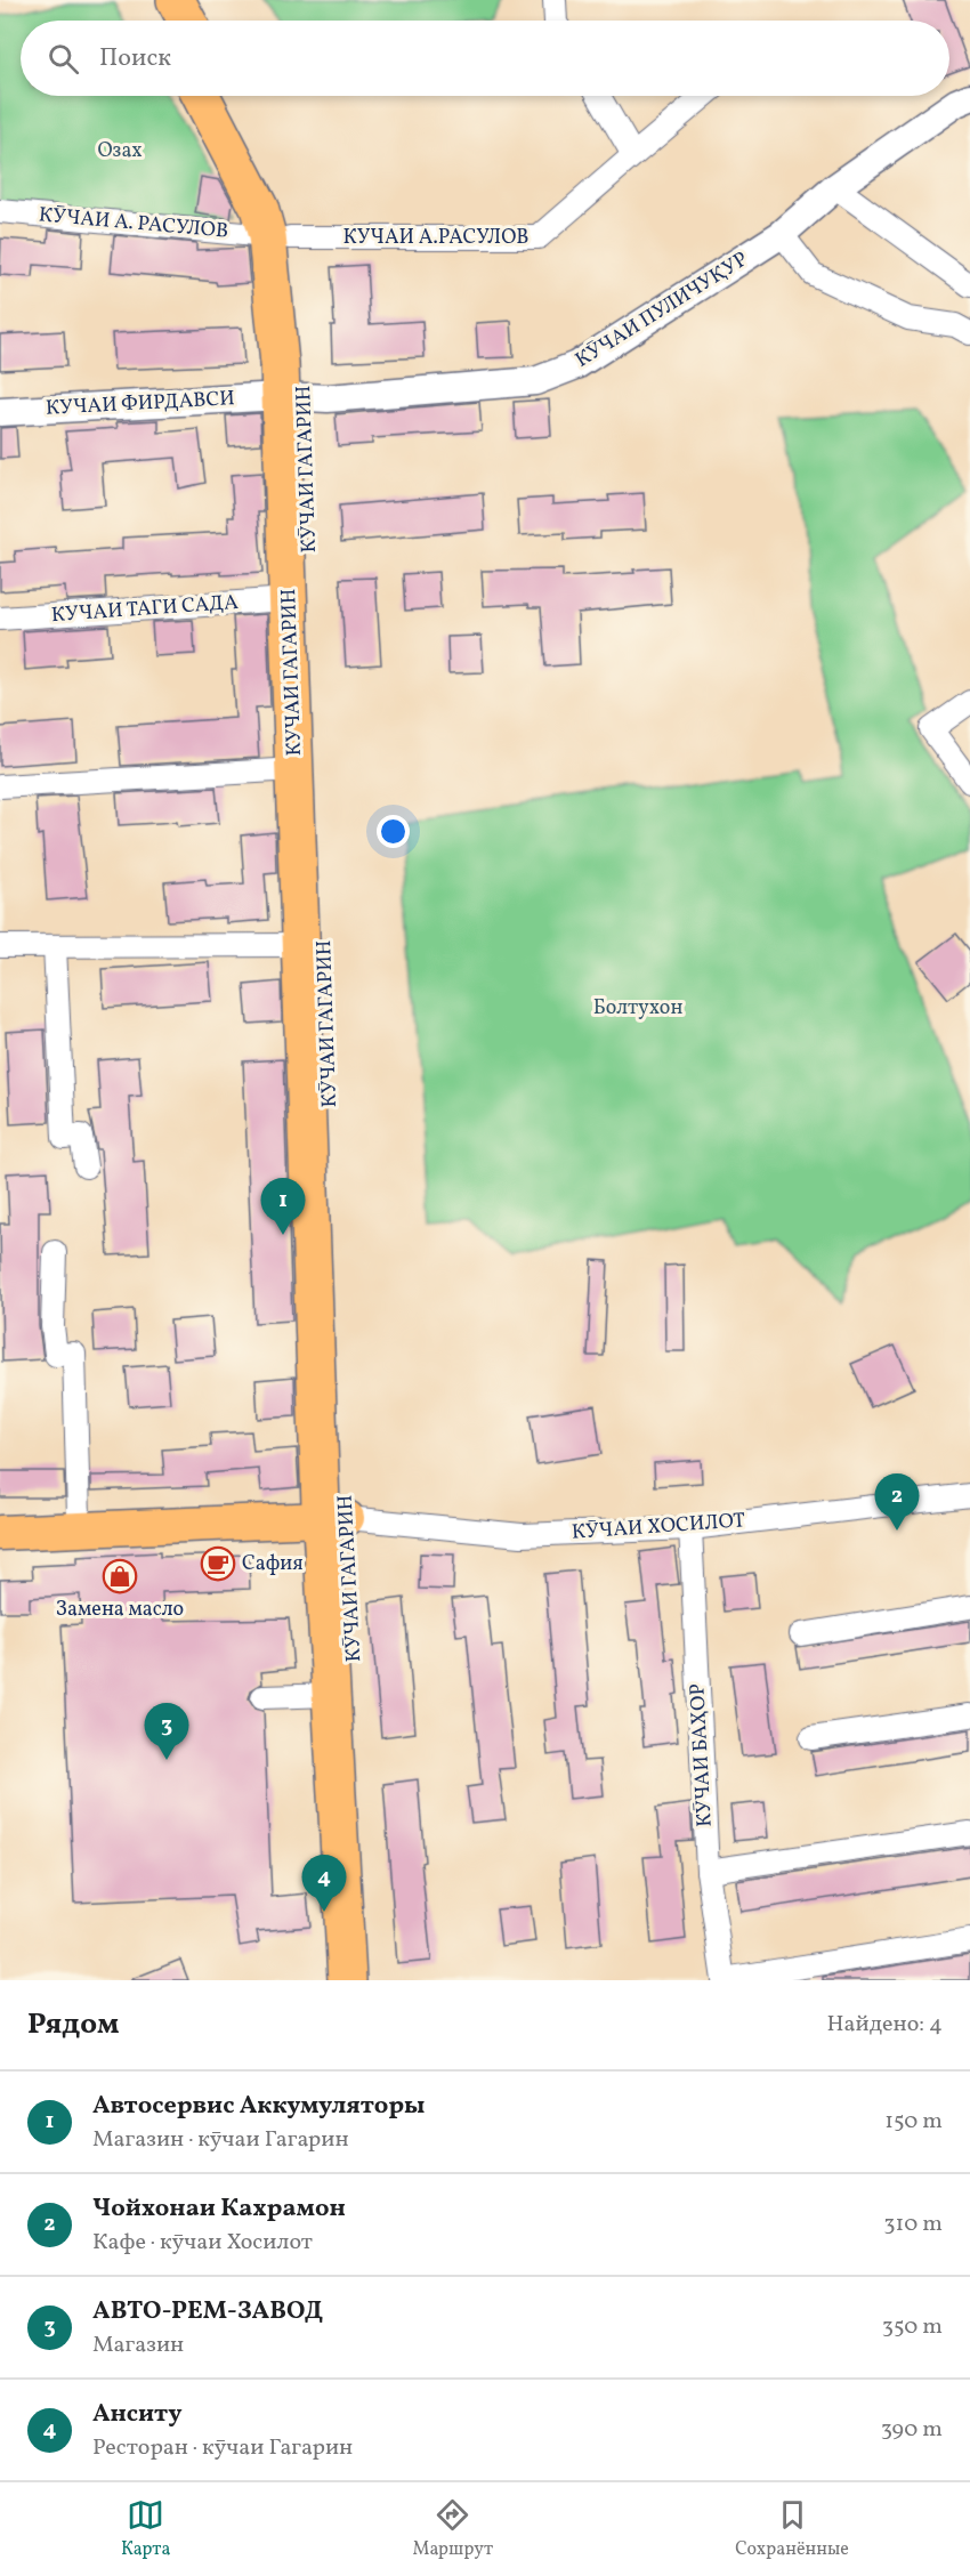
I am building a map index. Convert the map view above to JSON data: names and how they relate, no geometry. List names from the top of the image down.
{
  "streets": {
    "highway": ["КӮЧАИ ГАГАРИН", "КУЧАИ ГАГАРИН"],
    "street": [
      "КӮЧАИ А. РАСУЛОВ",
      "КУЧАИ А.РАСУЛОВ",
      "КӮЧАИ ПУЛИЧУҚУР",
      "КУЧАИ ФИРДАВСИ",
      "КУЧАИ ТАГИ САДА",
      "КӮЧАИ ХОСИЛОТ",
      "КӮЧАИ БАҲОР"
    ]
  },
  "crossings": [
    ["КӮЧАИ А. РАСУЛОВ", "КУЧАИ А.РАСУЛОВ"],
    ["КӮЧАИ А. РАСУЛОВ", "КӮЧАИ ГАГАРИН"],
    ["КУЧАИ А.РАСУЛОВ", "КӮЧАИ ГАГАРИН"],
    ["КӮЧАИ ПУЛИЧУҚУР", "КУЧАИ ФИРДАВСИ"],
    ["КӮЧАИ ПУЛИЧУҚУР", "КӮЧАИ ГАГАРИН"],
    ["КӮЧАИ ПУЛИЧУҚУР", "КУЧАИ ГАГАРИН"],
    ["КУЧАИ ФИРДАВСИ", "КӮЧАИ ГАГАРИН"],
    ["КУЧАИ ФИРДАВСИ", "КУЧАИ ГАГАРИН"],
    ["КӮЧАИ ГАГАРИН", "КУЧАИ ГАГАРИН"],
    ["КӮЧАИ ГАГАРИН", "КӮЧАИ ХОСИЛОТ"],
    ["КУЧАИ ТАГИ САДА", "КУЧАИ ГАГАРИН"],
    ["КӮЧАИ ХОСИЛОТ", "КӮЧАИ БАҲОР"]
  ],
  "parks": ["Озах", "Болтухон"],
  "places": {
    "cafe": ["Сафия"],
    "shop": ["Замена масло"]
  },
  "page": {
    "search": "Поиск",
    "pins": [
      "1",
      "2",
      "3",
      "4"
    ],
    "heading": ["Рядом", "Найдено: 4"],
    "list": [
      {
        "mark": "1",
        "name": "Автосервис Аккумуляторы",
        "note": "Магазин · кӯчаи Гагарин",
        "value": "150 m"
      },
      {
        "mark": "2",
        "name": "Чойхонаи Кахрамон",
        "note": "Кафе · кӯчаи Хосилот",
        "value": "310 m"
      },
      {
        "mark": "3",
        "name": "АВТО-РЕМ-ЗАВОД",
        "note": "Магазин",
        "value": "350 m"
      },
      {
        "mark": "4",
        "name": "Анситу",
        "note": "Ресторан · кӯчаи Гагарин",
        "value": "390 m"
      }
    ],
    "nav": ["Карта", "Маршрут", "Сохранённые"]
  }
}
